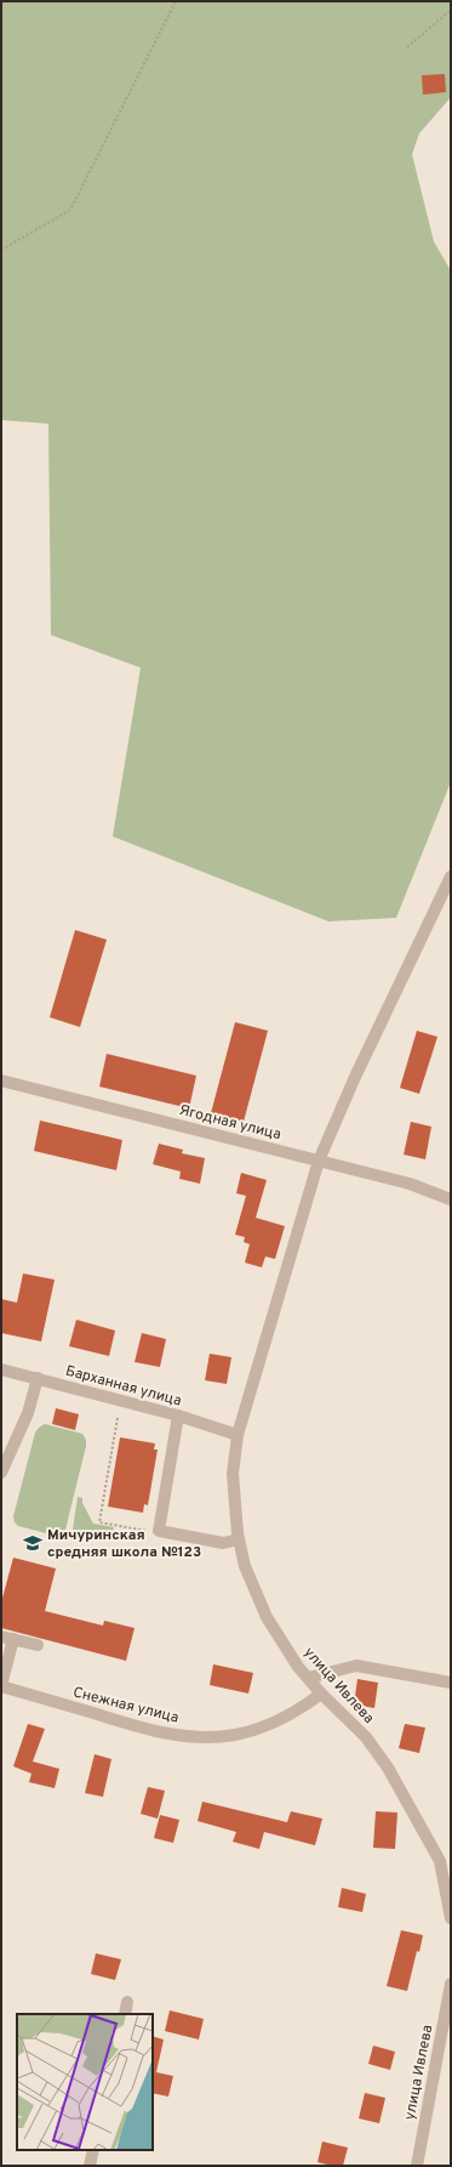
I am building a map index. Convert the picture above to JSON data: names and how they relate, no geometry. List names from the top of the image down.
{
  "streets": {
    "street": [
      "Ягодная улица",
      "Барханная улица",
      "улица Ивлева",
      "Снежная улица"
    ]
  },
  "crossings": [
    ["Ягодная улица", "улица Ивлева"],
    ["Барханная улица", "улица Ивлева"],
    ["улица Ивлева", "Снежная улица"]
  ],
  "places": {
    "school or university": ["Мичуринская средняя школа №123"]
  }
}
